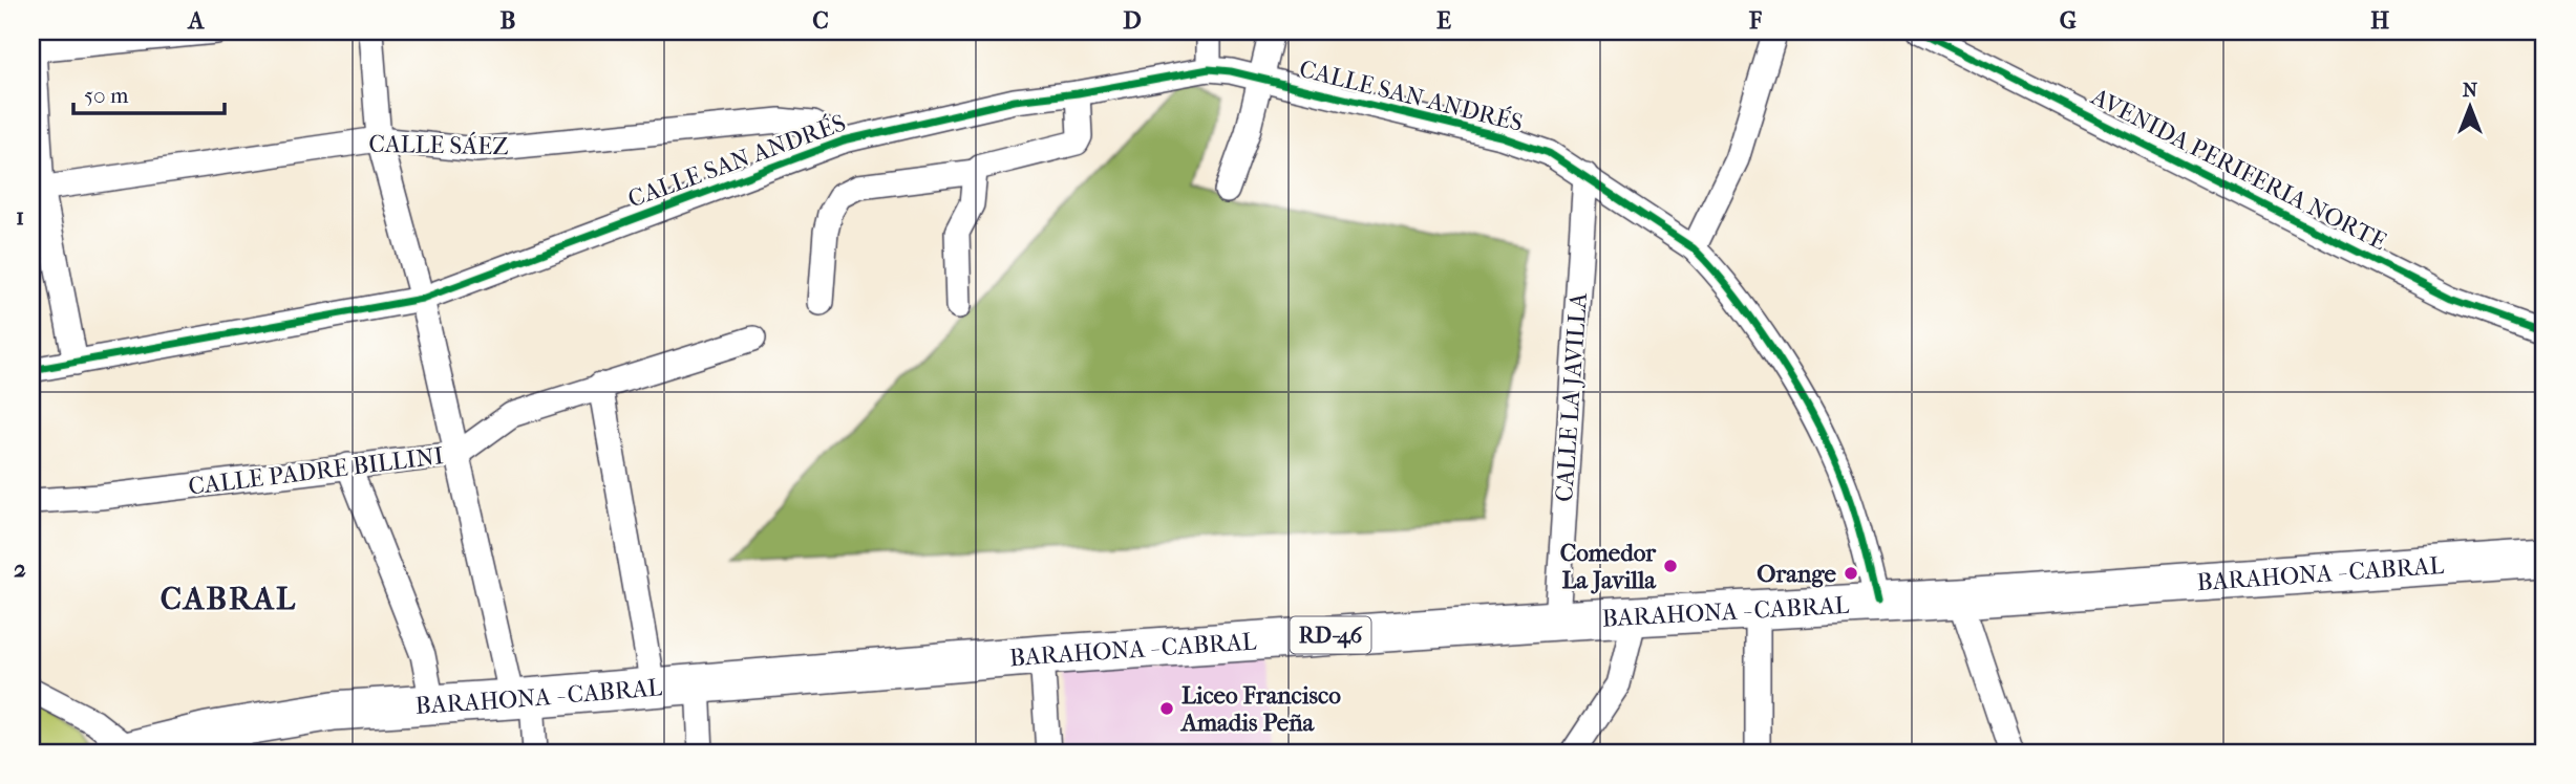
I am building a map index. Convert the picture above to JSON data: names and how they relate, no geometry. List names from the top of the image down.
{
  "streets": {
    "main road": ["BARAHONA - CABRAL", "RD-46"],
    "street": [
      "CALLE SAN ANDRÉS",
      "CALLE SÁEZ",
      "AVENIDA PERIFERIA NORTE",
      "CALLE LA JAVILLA",
      "CALLE PADRE BILLINI"
    ]
  },
  "crossings": [
    ["CALLE SAN ANDRÉS", "CALLE SÁEZ"],
    ["CALLE SAN ANDRÉS", "CALLE LA JAVILLA"],
    ["CALLE SAN ANDRÉS", "BARAHONA - CABRAL"],
    ["CALLE LA JAVILLA", "BARAHONA - CABRAL"]
  ],
  "districts": ["CABRAL"],
  "places": ["Comedor La Javilla", "Orange", "Liceo Francisco Amadis Peña"],
  "scale_bar": "50 m",
  "north": "top",
  "grid": {
    "columns": [
      "A",
      "B",
      "C",
      "D",
      "E",
      "F",
      "G",
      "H"
    ],
    "rows": ["1", "2"]
  }
}
